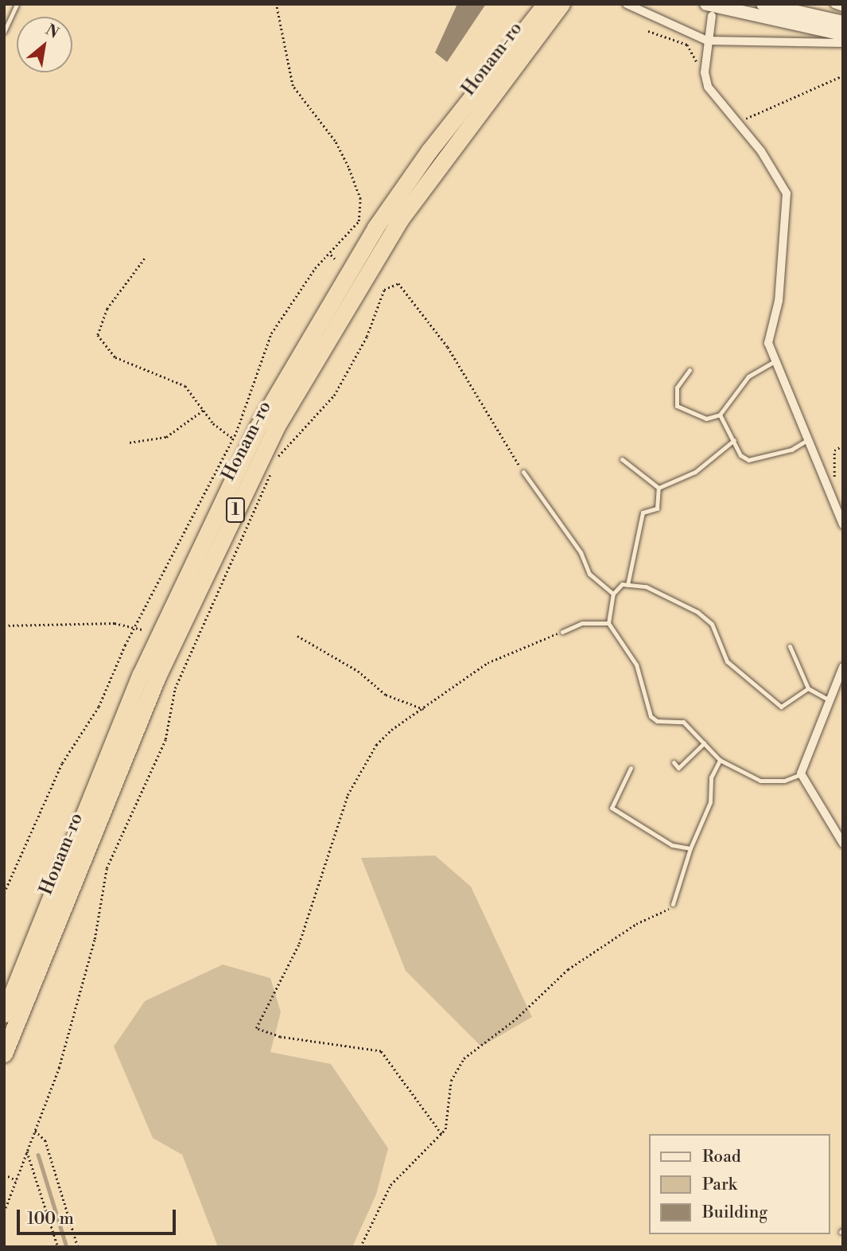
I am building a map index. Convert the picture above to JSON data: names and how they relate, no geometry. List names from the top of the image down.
{
  "streets": {
    "highway": ["Honam-ro", "1"]
  },
  "legend": ["Road", "Park", "Building"],
  "scale_bar": "100 m",
  "north": "top right"
}
